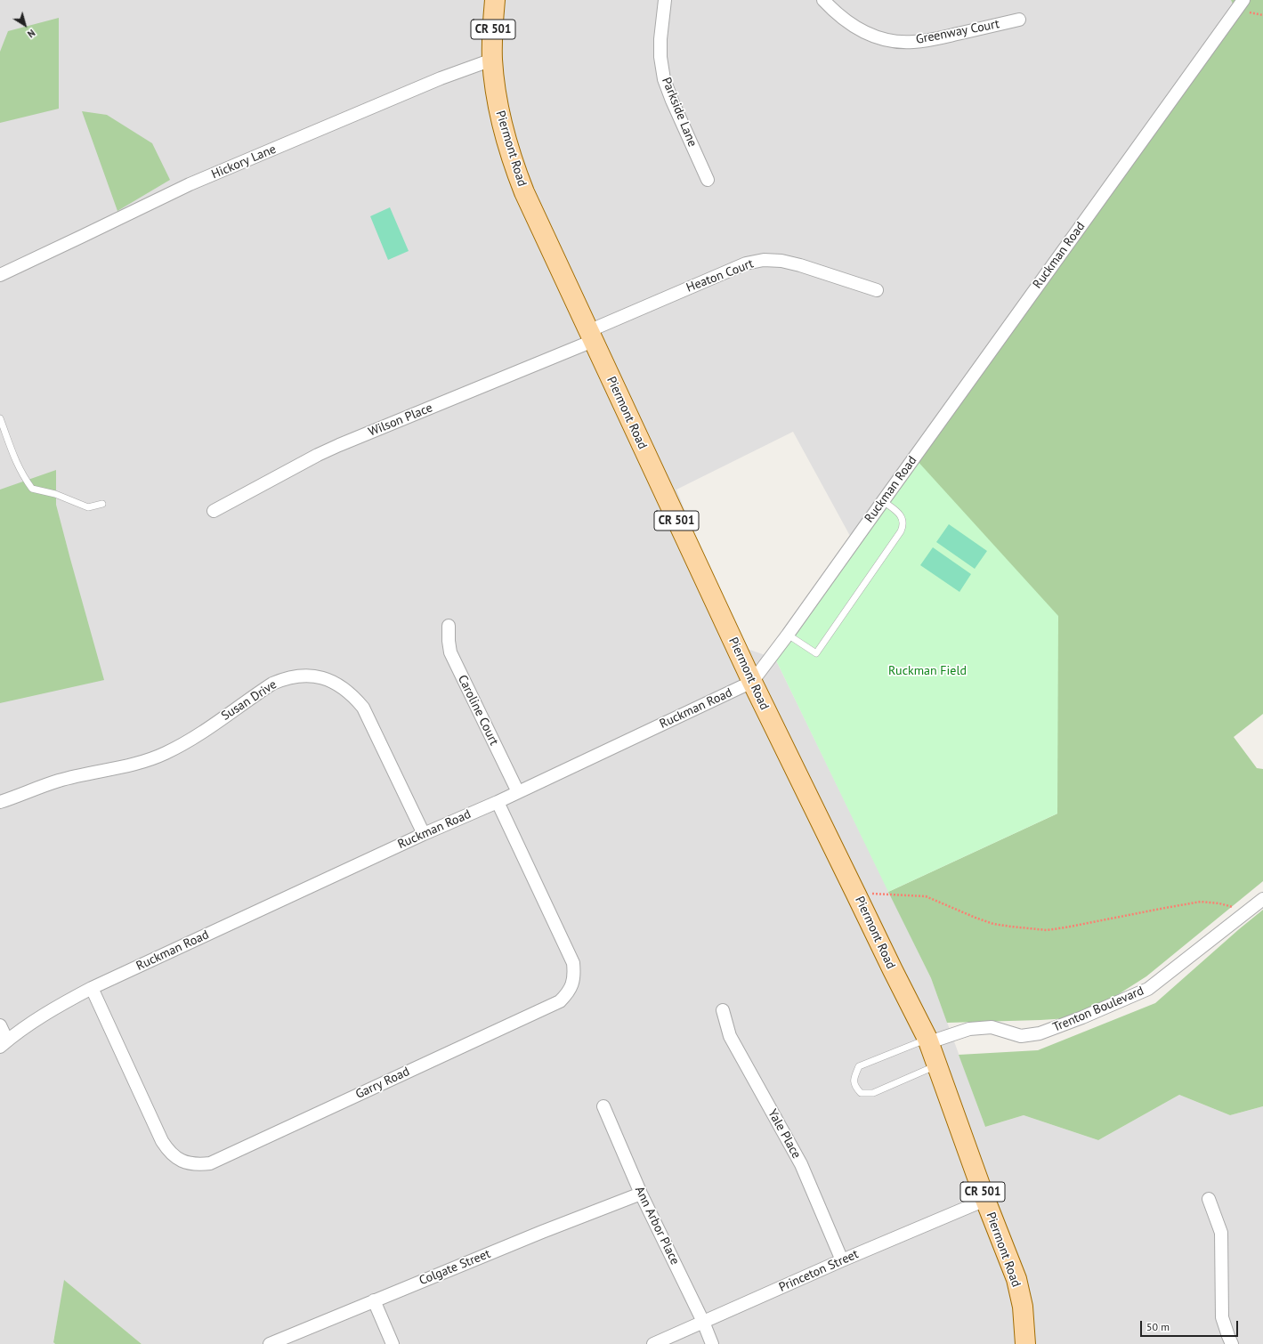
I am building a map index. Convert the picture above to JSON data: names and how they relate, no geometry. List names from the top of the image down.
{
  "streets": {
    "main road": ["CR 501", "Piermont Road"],
    "street": [
      "Greenway Court",
      "Parkside Lane",
      "Hickory Lane",
      "Ruckman Road",
      "Heaton Court",
      "Wilson Place",
      "Susan Drive",
      "Caroline Court",
      "Trenton Boulevard",
      "Garry Road",
      "Yale Place",
      "Ann Arbor Place",
      "Colgate Street",
      "Princeton Street"
    ]
  },
  "crossings": [
    ["Piermont Road", "Hickory Lane"],
    ["Piermont Road", "Ruckman Road"],
    ["Piermont Road", "Heaton Court"],
    ["Piermont Road", "Wilson Place"],
    ["Piermont Road", "Trenton Boulevard"],
    ["Piermont Road", "Princeton Street"],
    ["Ruckman Road", "Susan Drive"],
    ["Ruckman Road", "Caroline Court"],
    ["Ruckman Road", "Garry Road"],
    ["Heaton Court", "Wilson Place"],
    ["Yale Place", "Princeton Street"],
    ["Ann Arbor Place", "Colgate Street"],
    ["Ann Arbor Place", "Princeton Street"]
  ],
  "parks": ["Ruckman Field"],
  "scale_bar": "50 m",
  "north": "bottom right"
}
